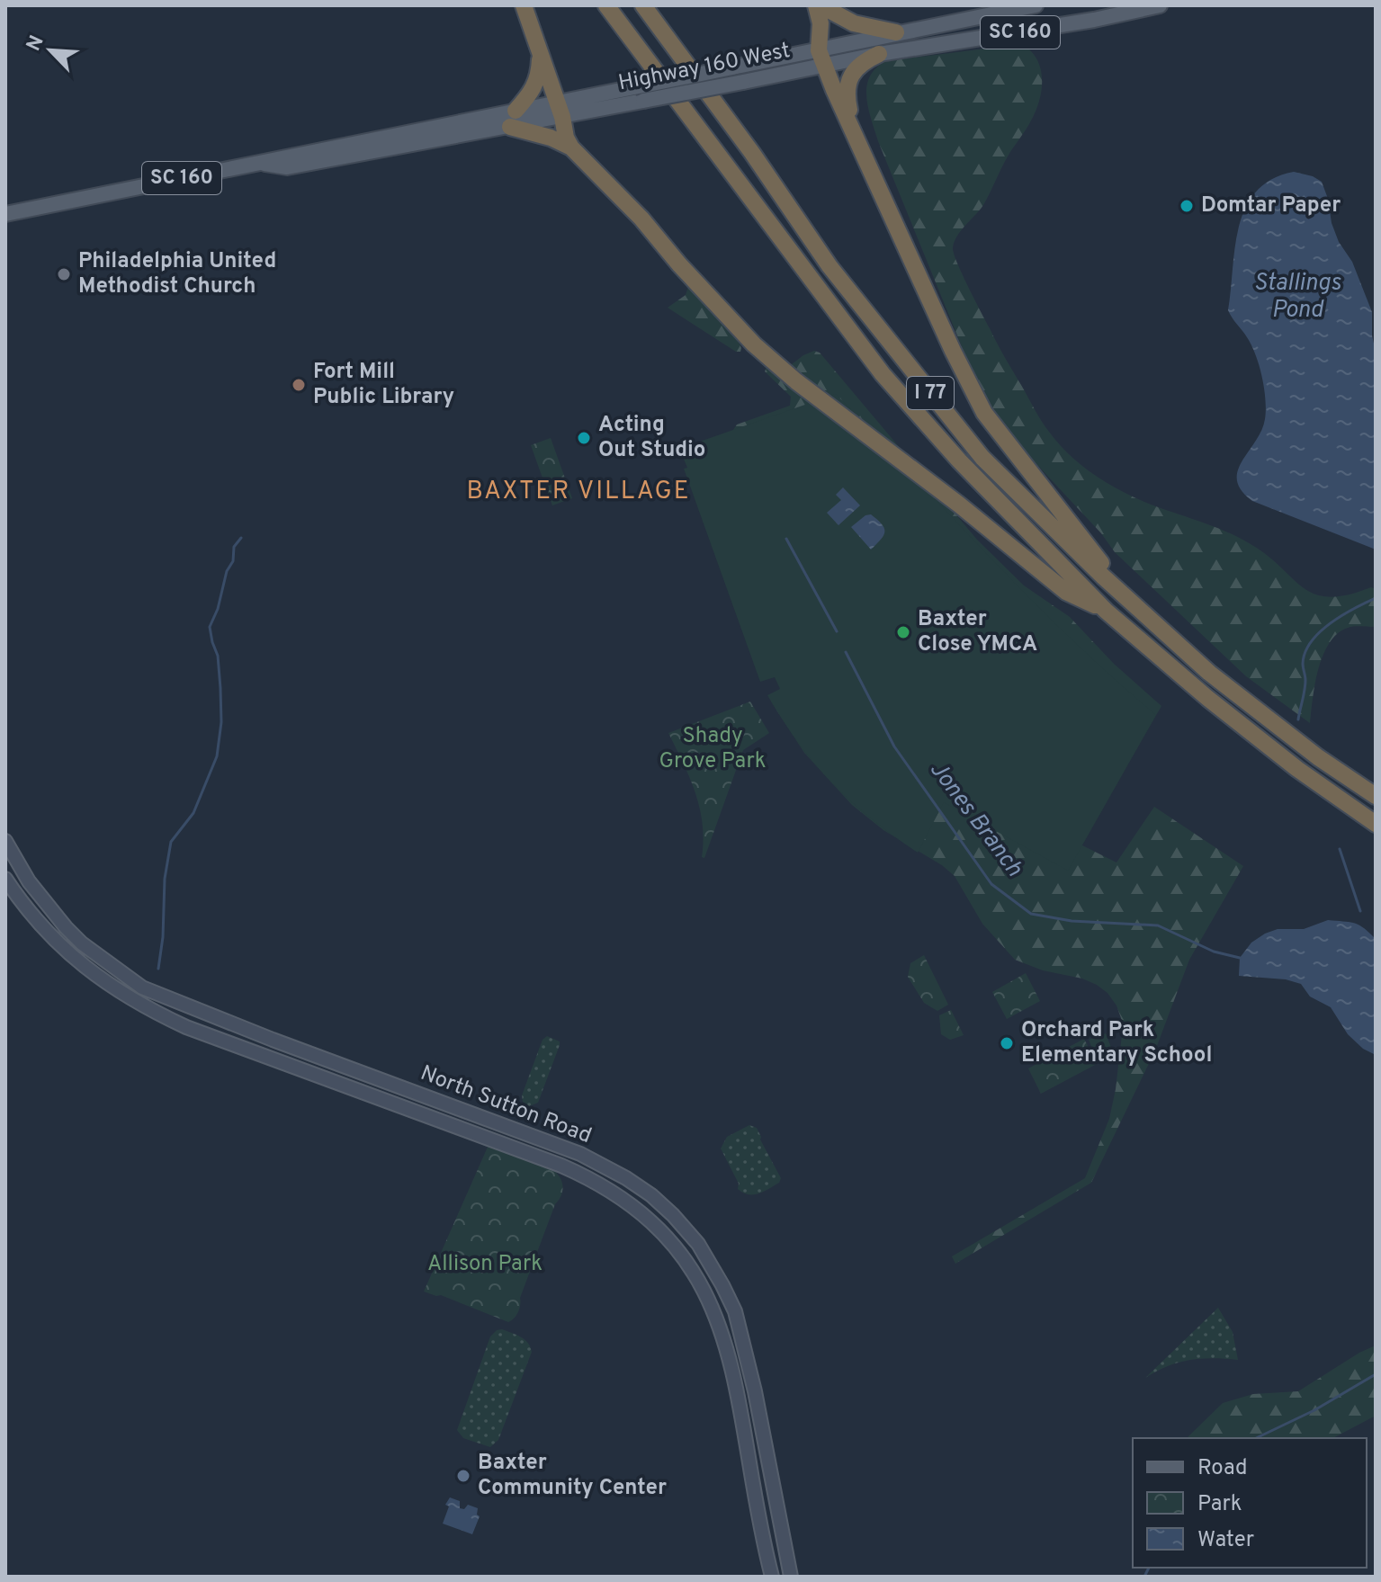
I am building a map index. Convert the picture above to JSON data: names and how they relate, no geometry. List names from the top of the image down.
{
  "streets": {
    "highway": ["I 77"],
    "main road": ["SC 160", "Highway 160 West", "North Sutton Road"]
  },
  "districts": ["BAXTER VILLAGE"],
  "water": ["Stallings Pond", "Jones Branch"],
  "parks": ["Shady Grove Park", "Allison Park"],
  "places": [
    "Domtar Paper",
    "Philadelphia United Methodist Church",
    "Fort Mill Public Library",
    "Acting Out Studio",
    "Baxter Close YMCA",
    "Orchard Park Elementary School",
    "Baxter Community Center"
  ],
  "legend": ["Road", "Park", "Water"],
  "north": "top left"
}
